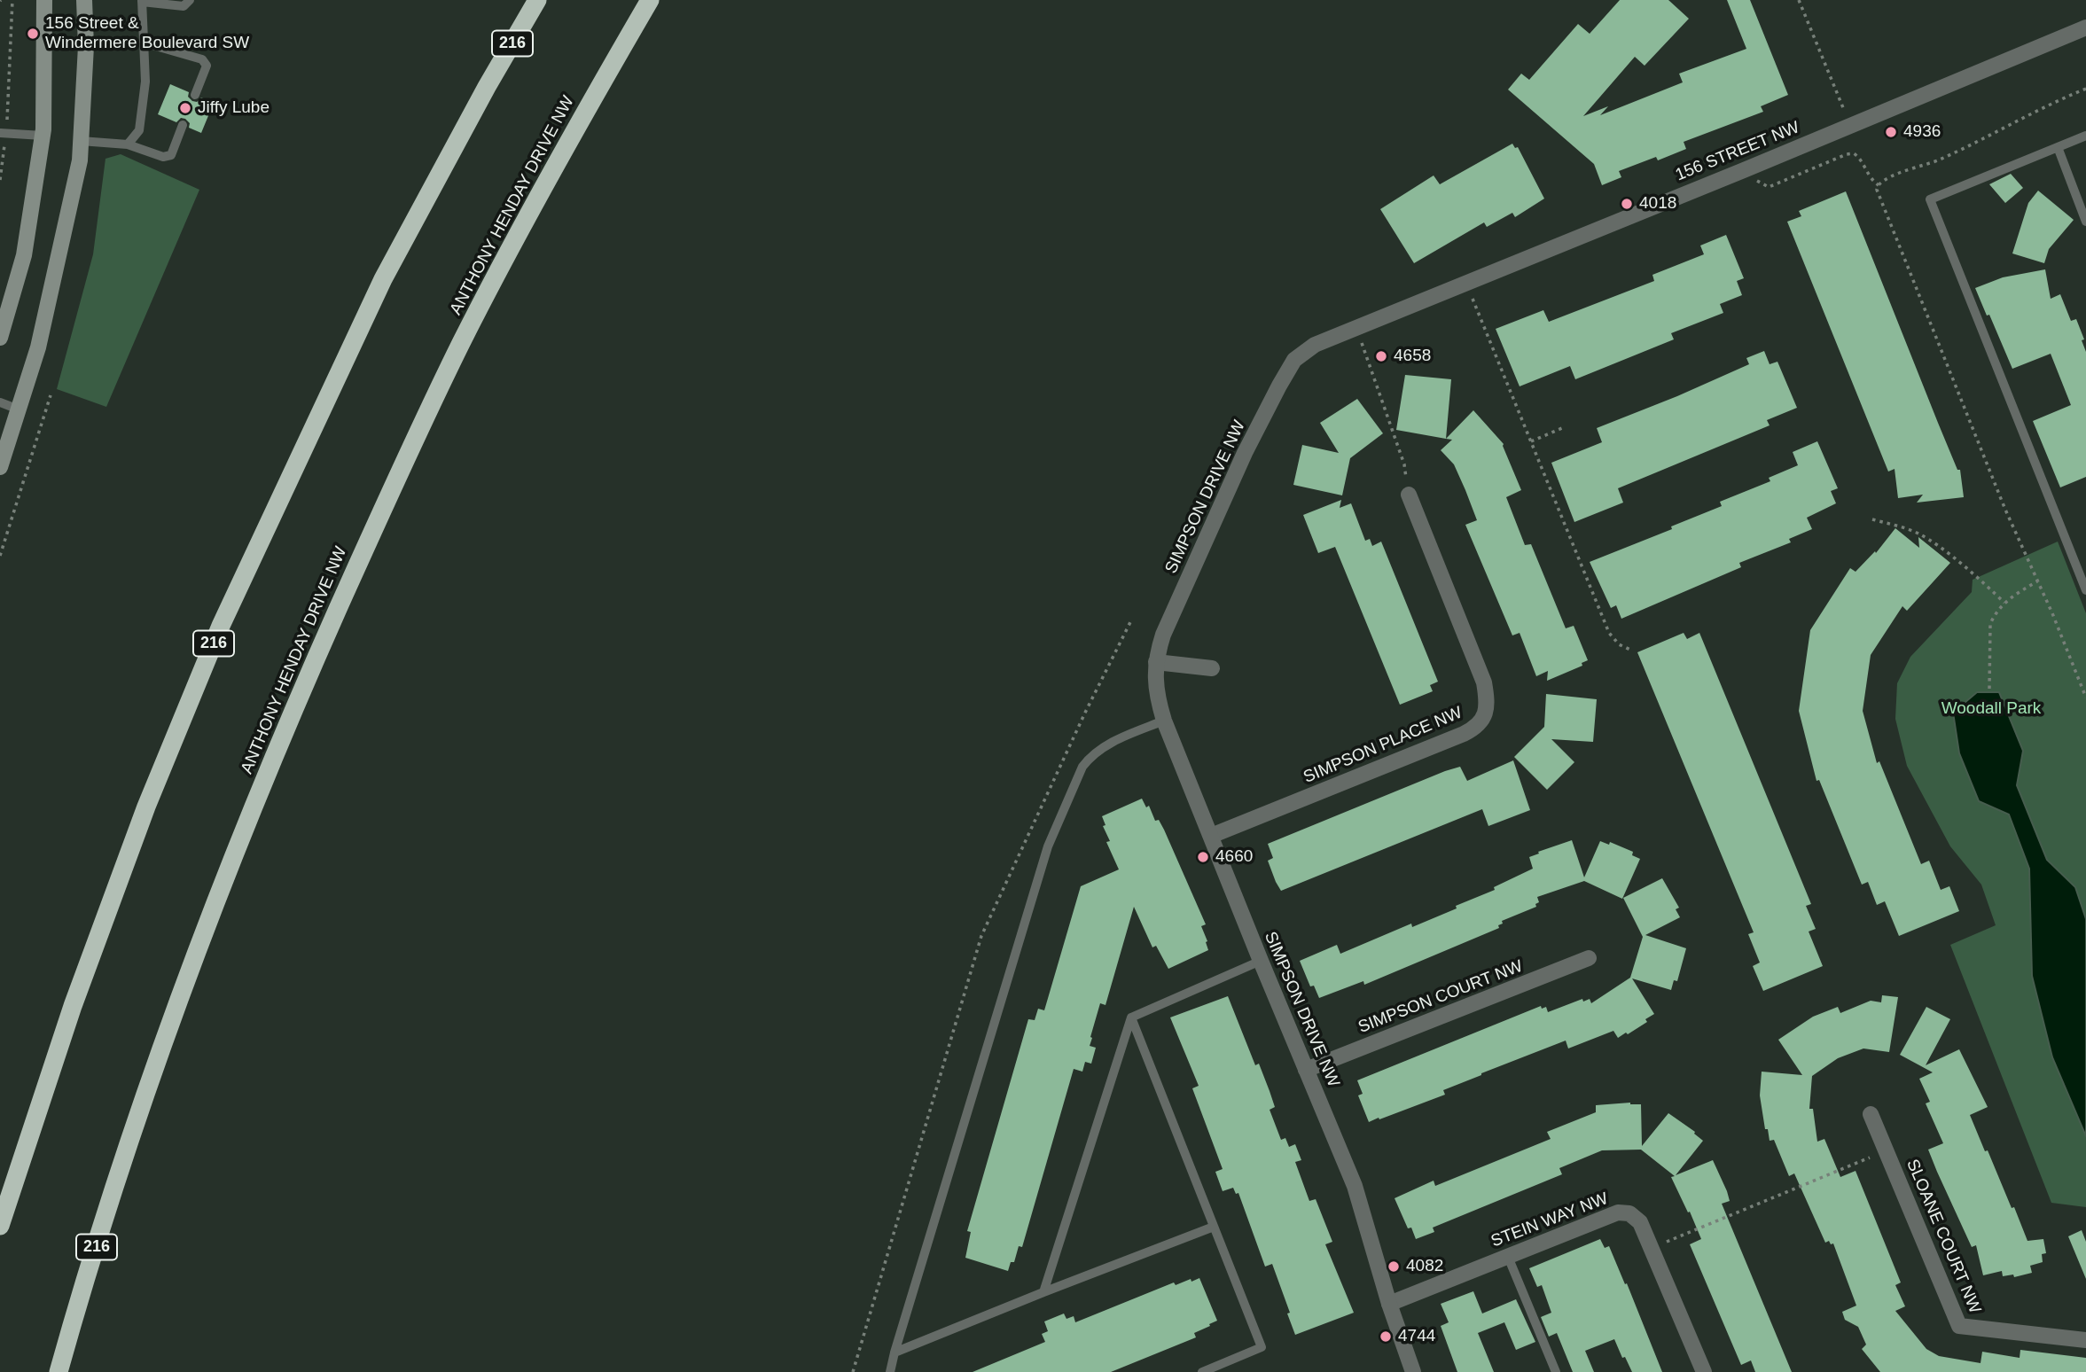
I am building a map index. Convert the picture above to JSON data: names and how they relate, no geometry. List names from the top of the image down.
{
  "streets": {
    "highway": ["216", "ANTHONY HENDAY DRIVE NW"],
    "street": [
      "156 STREET NW",
      "SIMPSON DRIVE NW",
      "SIMPSON PLACE NW",
      "SIMPSON COURT NW",
      "STEIN WAY NW",
      "SLOANE COURT NW"
    ]
  },
  "crossings": [
    ["156 STREET NW", "SIMPSON DRIVE NW"],
    ["SIMPSON DRIVE NW", "SIMPSON PLACE NW"],
    ["SIMPSON DRIVE NW", "SIMPSON COURT NW"],
    ["SIMPSON DRIVE NW", "STEIN WAY NW"]
  ],
  "parks": ["Woodall Park"],
  "places": [
    "156 Street & Windermere Boulevard SW",
    "Jiffy Lube",
    "4936",
    "4018",
    "4658",
    "4660",
    "4082",
    "4744"
  ]
}
